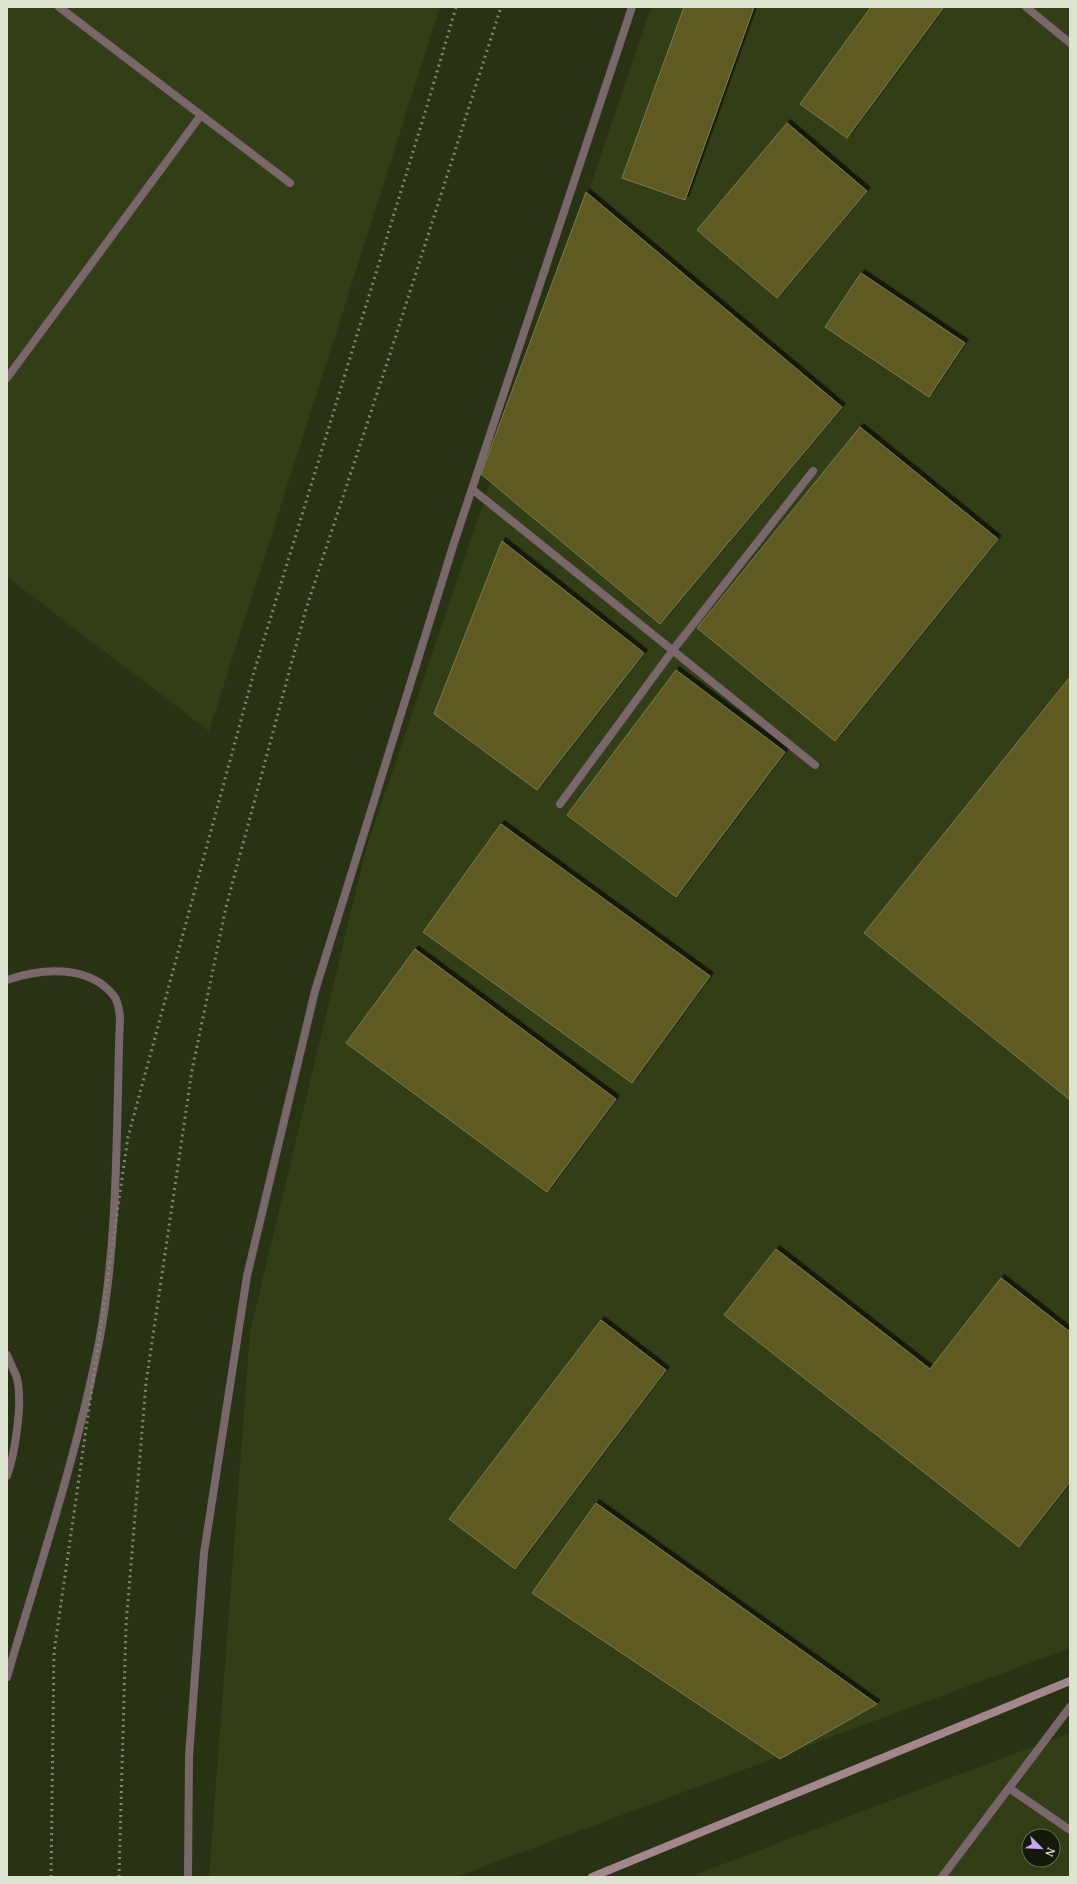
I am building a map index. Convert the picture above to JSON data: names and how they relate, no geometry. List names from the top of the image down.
{
  "north": "bottom right"
}
